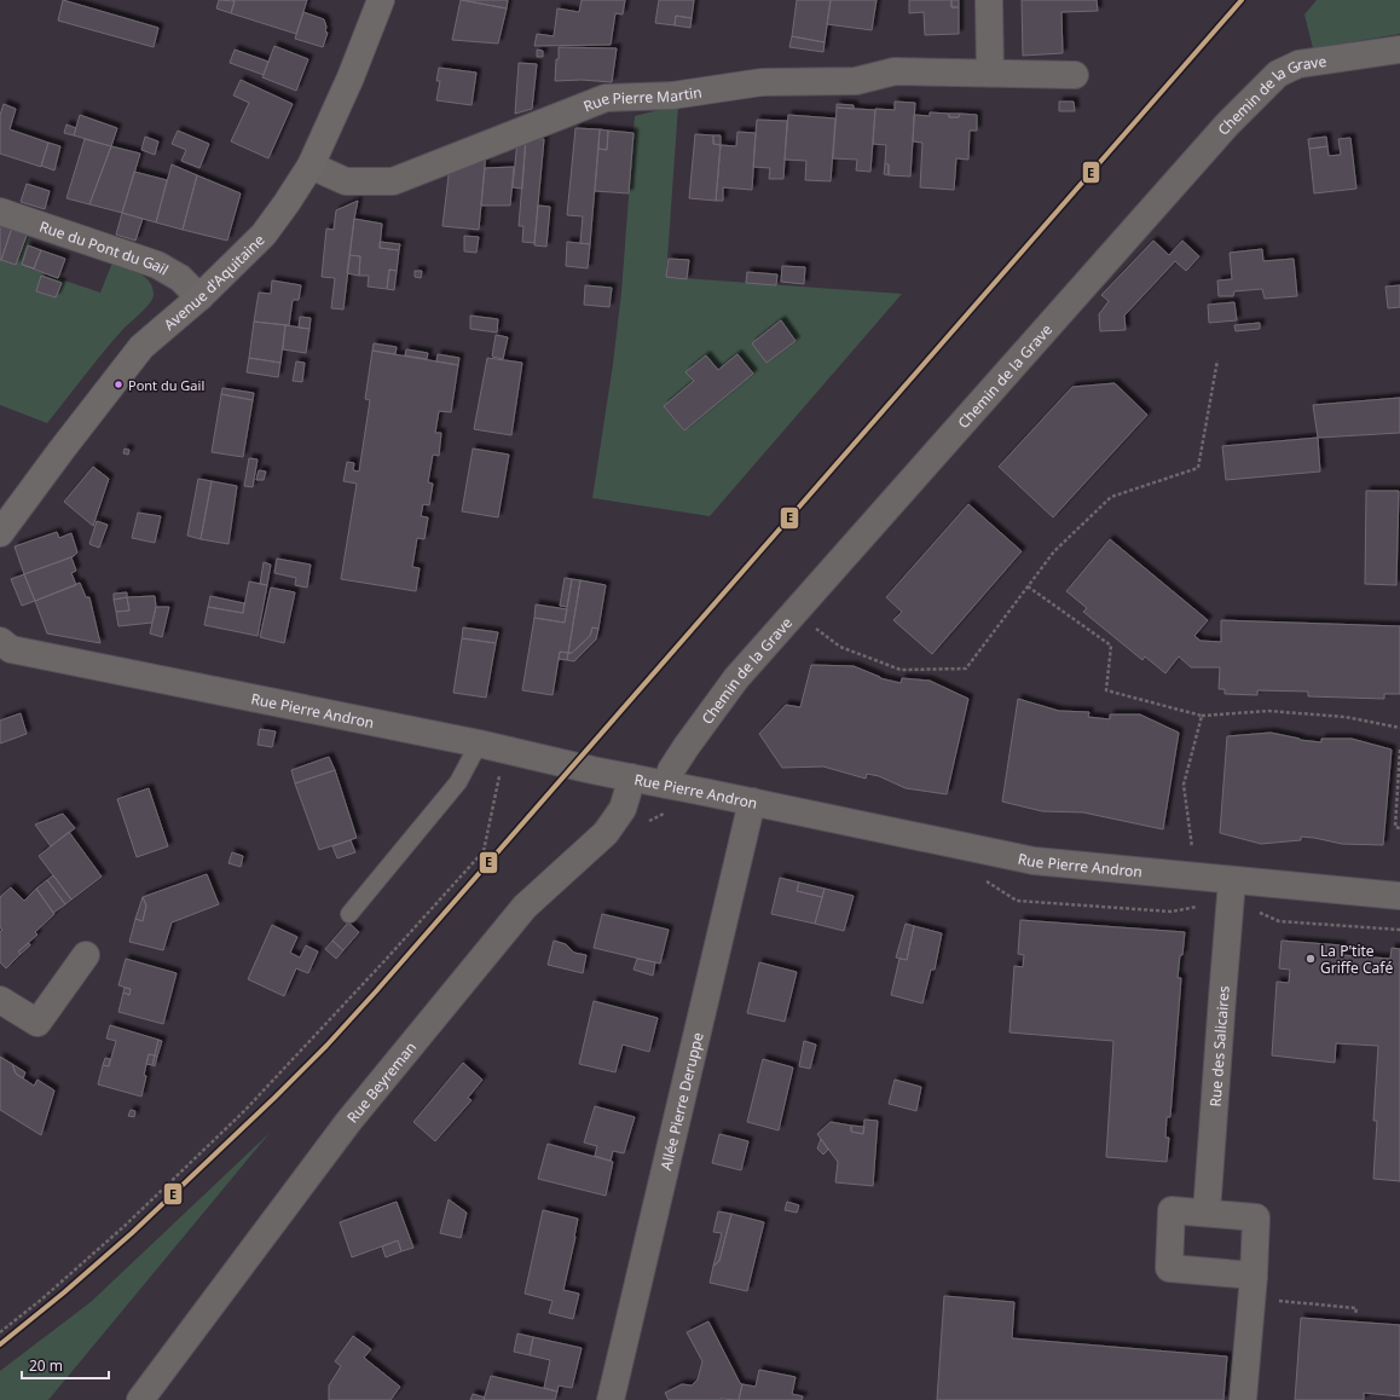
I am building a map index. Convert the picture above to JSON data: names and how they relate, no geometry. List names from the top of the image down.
{
  "streets": {
    "street": [
      "Chemin de la Grave",
      "Rue Pierre Martin",
      "Rue du Pont du Gail",
      "Avenue d'Aquitaine",
      "Rue Pierre Andron",
      "Rue des Salicaires",
      "Rue Beyreman",
      "Allée Pierre Deruppe"
    ]
  },
  "crossings": [
    ["Chemin de la Grave", "Rue Pierre Andron"],
    ["Rue Pierre Martin", "Avenue d'Aquitaine"],
    ["Rue du Pont du Gail", "Avenue d'Aquitaine"],
    ["Rue Pierre Andron", "Rue des Salicaires"],
    ["Rue Pierre Andron", "Rue Beyreman"],
    ["Rue Pierre Andron", "Allée Pierre Deruppe"]
  ],
  "places": ["Pont du Gail", "La P'tite Griffe Café"],
  "lines": ["transit line E"],
  "scale_bar": "20 m"
}
